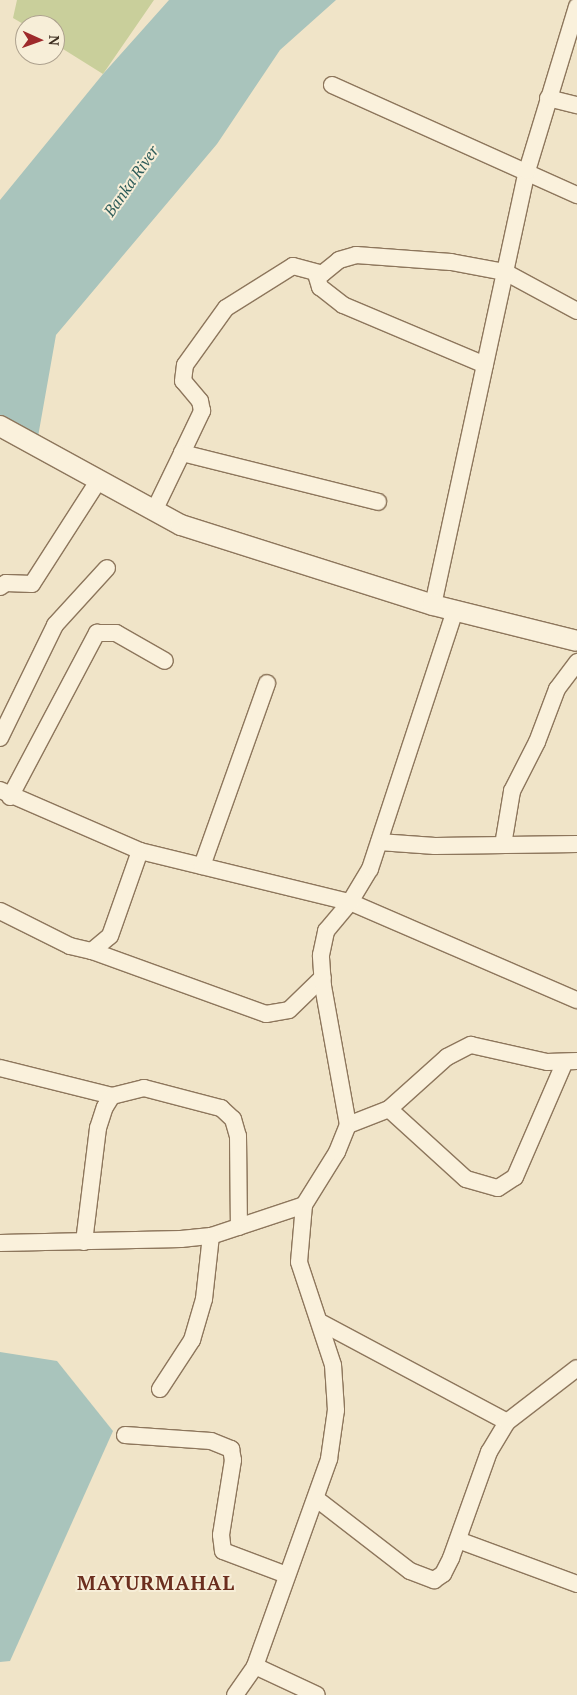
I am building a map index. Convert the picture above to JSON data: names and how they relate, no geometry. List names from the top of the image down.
{
  "districts": ["MAYURMAHAL"],
  "water": ["Banka River"],
  "north": "right"
}
